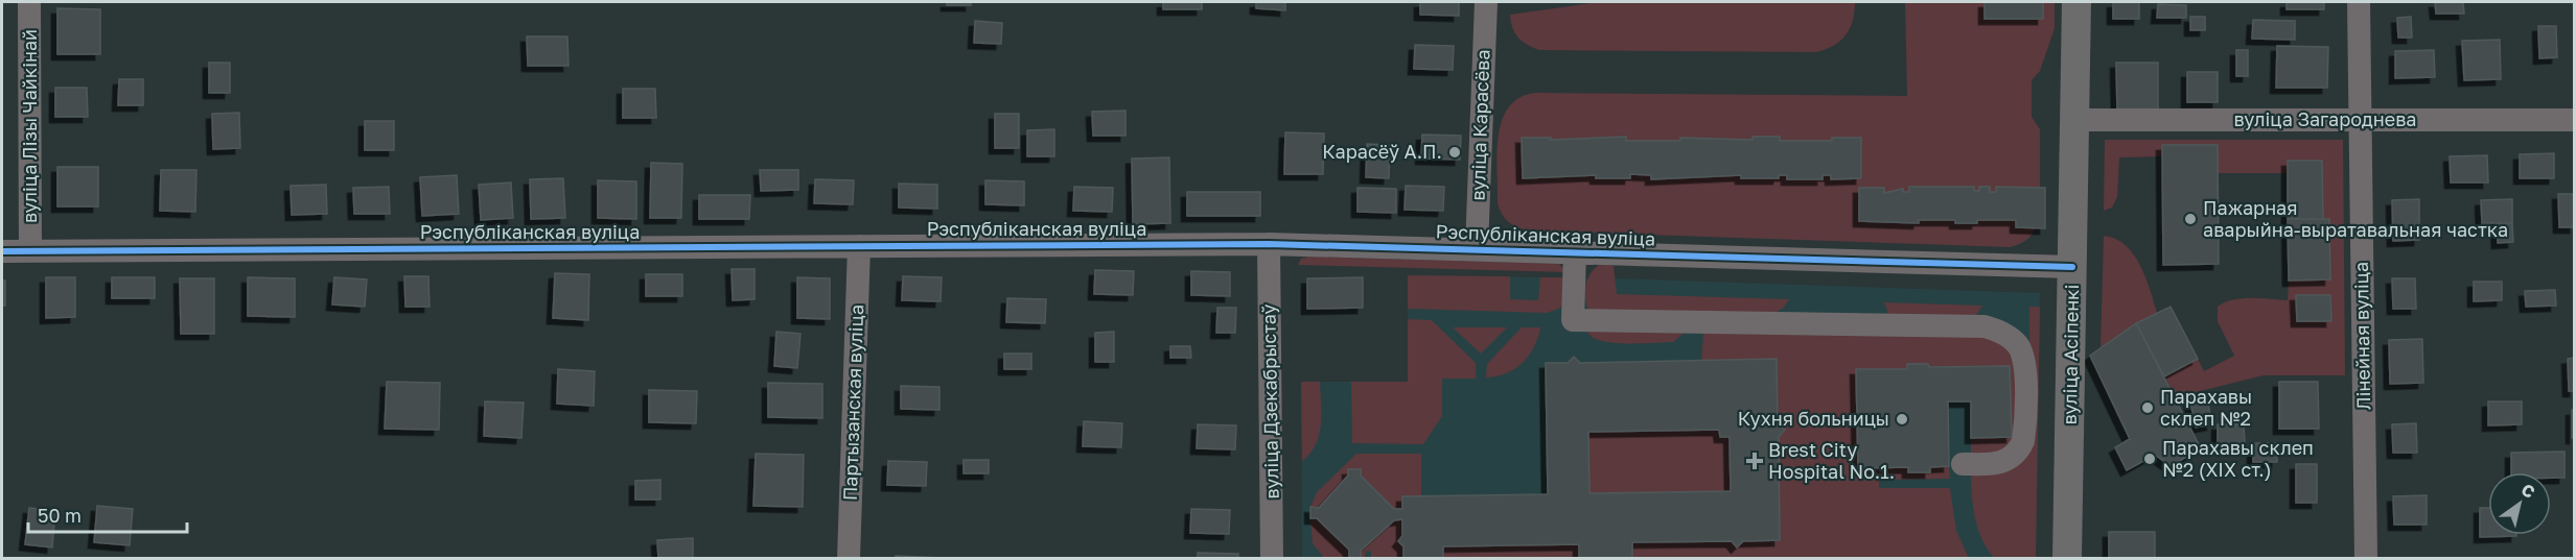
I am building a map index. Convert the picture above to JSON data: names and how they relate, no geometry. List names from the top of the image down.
{
  "streets": {
    "main road": ["вуліца Асіпенкі"],
    "street": [
      "вуліца Загароднева",
      "вуліца Карасёва",
      "вуліца Лізы Чайкінай",
      "Рэспубліканская вуліца",
      "Лінейная вуліца",
      "вуліца Дзекабрыстаў",
      "Партызанская вуліца"
    ]
  },
  "crossings": [
    ["вуліца Загароднева", "Лінейная вуліца"],
    ["вуліца Загароднева", "вуліца Асіпенкі"],
    ["вуліца Карасёва", "Рэспубліканская вуліца"],
    ["вуліца Лізы Чайкінай", "Рэспубліканская вуліца"],
    ["Рэспубліканская вуліца", "вуліца Асіпенкі"],
    ["Рэспубліканская вуліца", "вуліца Дзекабрыстаў"],
    ["Рэспубліканская вуліца", "Партызанская вуліца"]
  ],
  "places": {
    "other": [
      "Карасёў А.П.",
      "Пажарная аварыйна-выратавальная частка",
      "Парахавы склеп №2",
      "Кухня больницы",
      "Парахавы склеп №2 (XIX ст.)"
    ],
    "health": ["Brest City Hospital No.1."]
  },
  "scale_bar": "50 m",
  "north": "top right"
}
